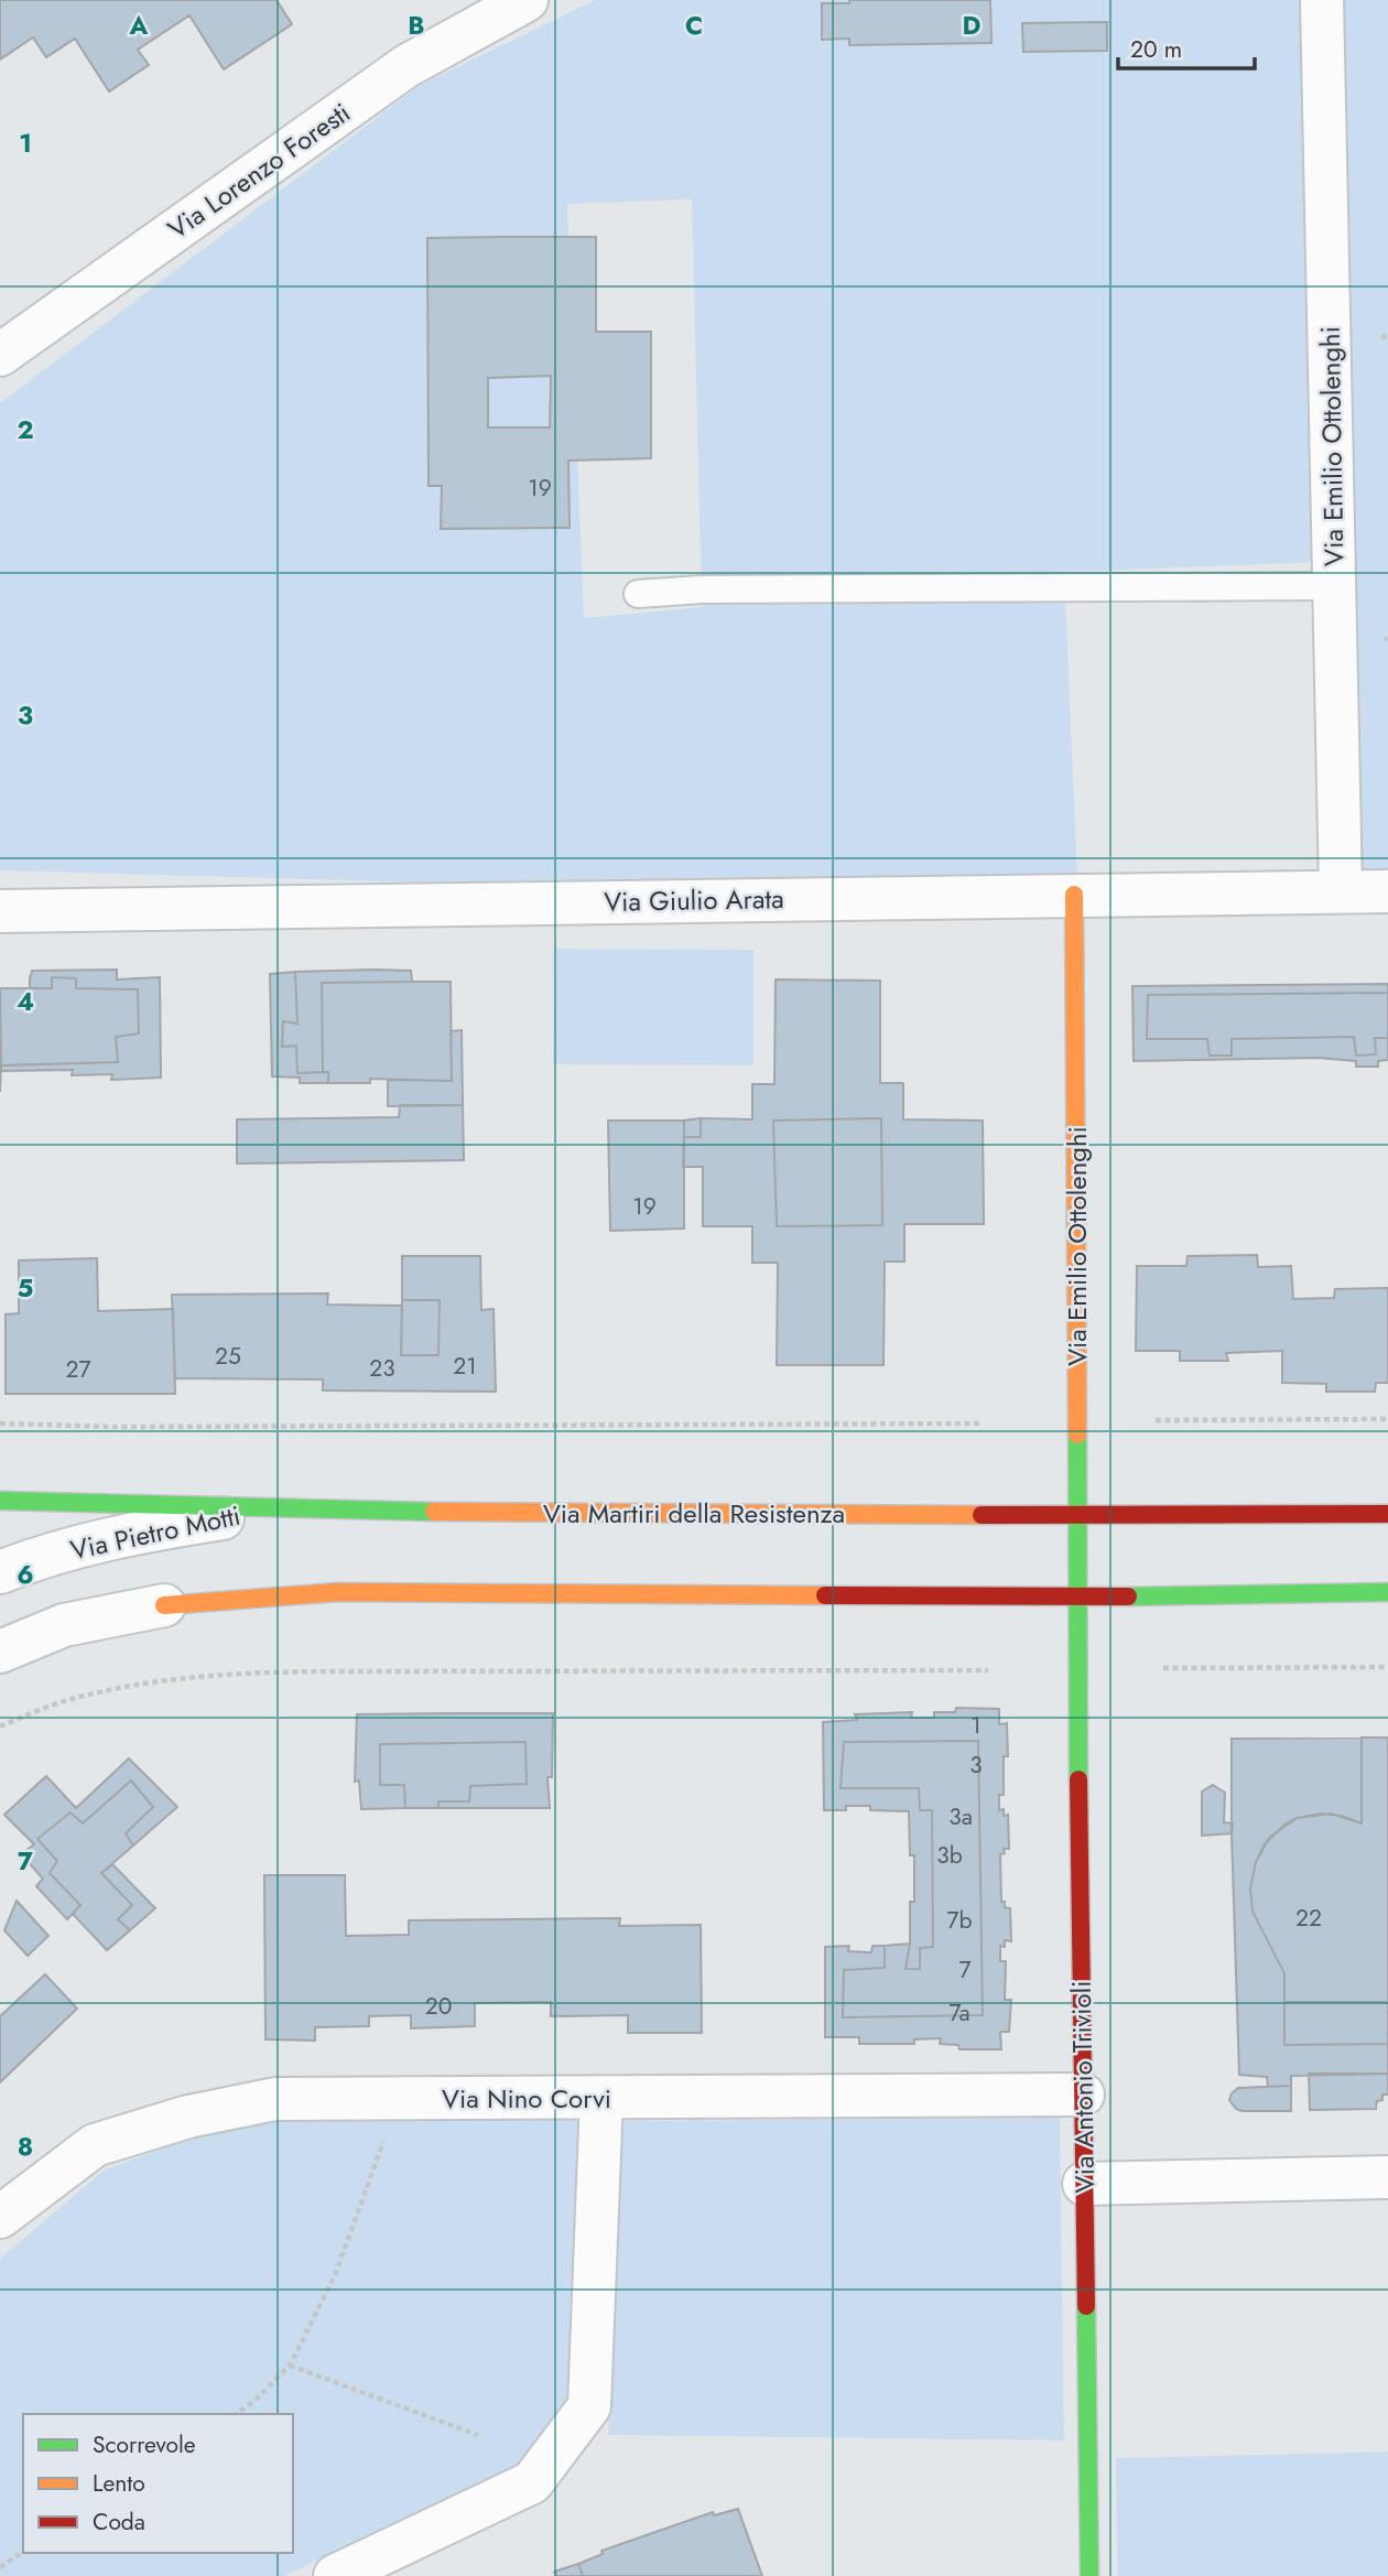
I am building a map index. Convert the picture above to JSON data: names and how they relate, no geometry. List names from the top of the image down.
{
  "streets": {
    "street": [
      "Via Lorenzo Foresti",
      "Via Emilio Ottolenghi",
      "Via Giulio Arata",
      "Via Martiri della Resistenza",
      "Via Pietro Motti",
      "Via Antonio Trivioli",
      "Via Nino Corvi"
    ]
  },
  "crossings": [
    ["Via Emilio Ottolenghi", "Via Giulio Arata"],
    ["Via Emilio Ottolenghi", "Via Martiri della Resistenza"],
    ["Via Emilio Ottolenghi", "Via Antonio Trivioli"],
    ["Via Martiri della Resistenza", "Via Pietro Motti"],
    ["Via Antonio Trivioli", "Via Nino Corvi"]
  ],
  "house_numbers": [
    "19",
    "19",
    "25",
    "21",
    "23",
    "27",
    "1",
    "3",
    "3a",
    "3b",
    "22",
    "7b",
    "7",
    "20",
    "7a"
  ],
  "legend": ["Scorrevole", "Lento", "Coda"],
  "scale_bar": "20 m",
  "grid": {
    "columns": [
      "A",
      "B",
      "C",
      "D"
    ],
    "rows": [
      "1",
      "2",
      "3",
      "4",
      "5",
      "6",
      "7",
      "8"
    ]
  }
}
